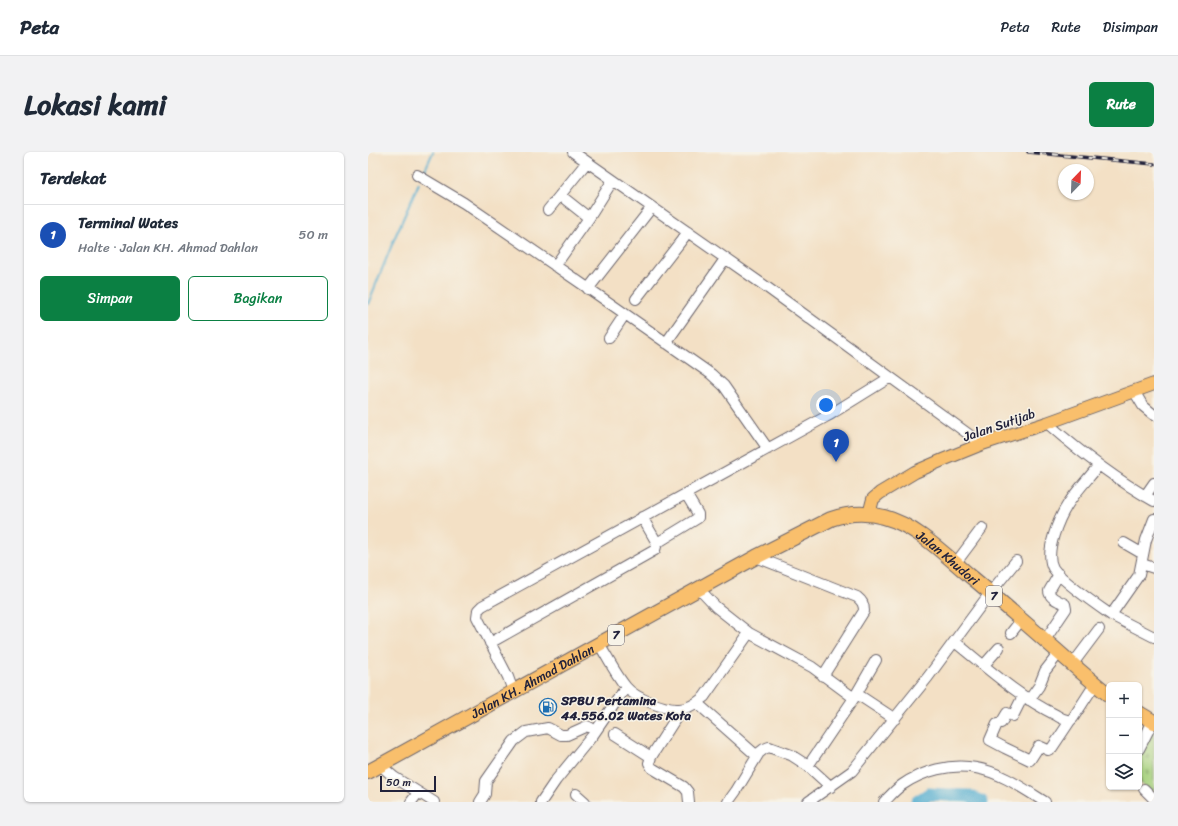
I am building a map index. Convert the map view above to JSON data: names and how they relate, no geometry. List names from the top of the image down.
{
  "streets": {
    "highway": ["Jalan Khudori", "7", "Jalan KH. Ahmad Dahlan"],
    "main road": ["Jalan Sutijab"]
  },
  "crossings": [
    ["Jalan Sutijab", "Jalan Khudori"],
    ["Jalan Sutijab", "Jalan KH. Ahmad Dahlan"],
    ["Jalan Khudori", "Jalan KH. Ahmad Dahlan"]
  ],
  "places": {
    "fuel station": ["SPBU Pertamina 44.556.02 Wates Kota"]
  },
  "scale_bar": "50 m",
  "north": "top right",
  "page": {
    "header": "Peta",
    "nav": ["Peta", "Rute", "Disimpan"],
    "title": "Lokasi kami",
    "buttons": [
      "Rute",
      ["Simpan", "Bagikan"]
    ],
    "heading": "Terdekat",
    "list": [
      {
        "mark": "1",
        "name": "Terminal Wates",
        "note": "Halte · Jalan KH. Ahmad Dahlan",
        "value": "50 m"
      }
    ],
    "pins": "1",
    "map_buttons": ["+", "−"],
    "scale": "50 m"
  }
}
